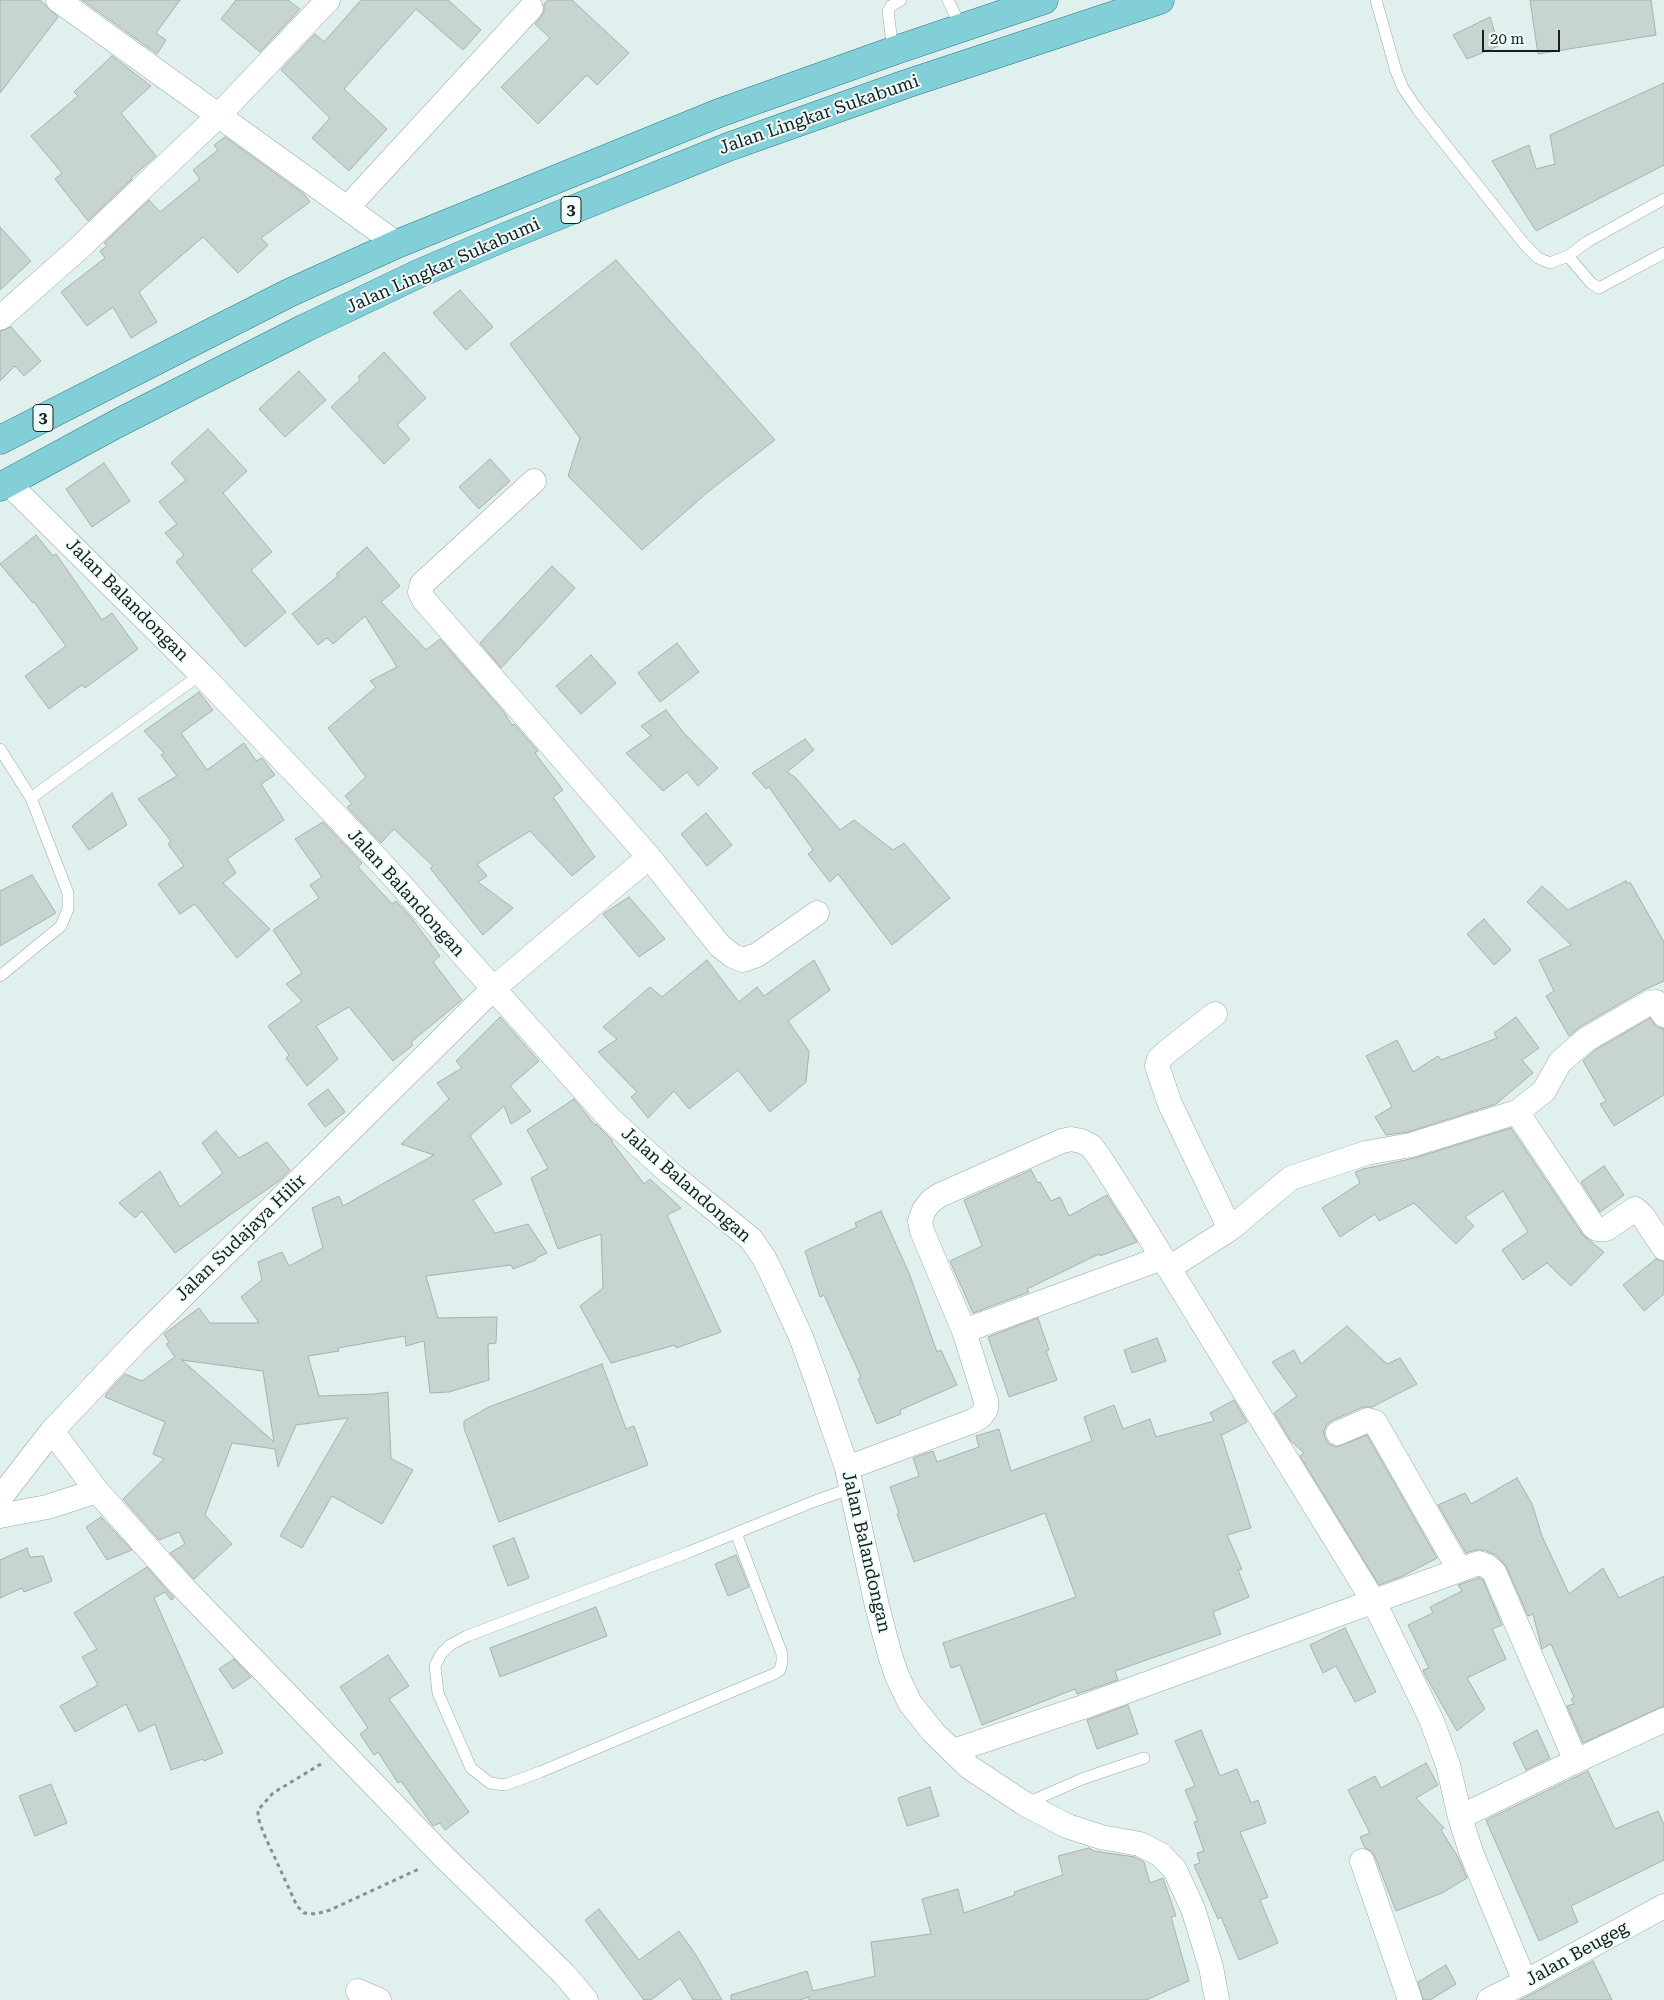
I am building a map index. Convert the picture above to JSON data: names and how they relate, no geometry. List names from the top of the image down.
{
  "streets": {
    "main road": ["Jalan Lingkar Sukabumi", "3"],
    "street": ["Jalan Balandongan", "Jalan Sudajaya Hilir", "Jalan Beugeg"]
  },
  "crossings": [
    ["Jalan Lingkar Sukabumi", "Jalan Balandongan"],
    ["Jalan Balandongan", "Jalan Sudajaya Hilir"]
  ],
  "scale_bar": "20 m"
}
